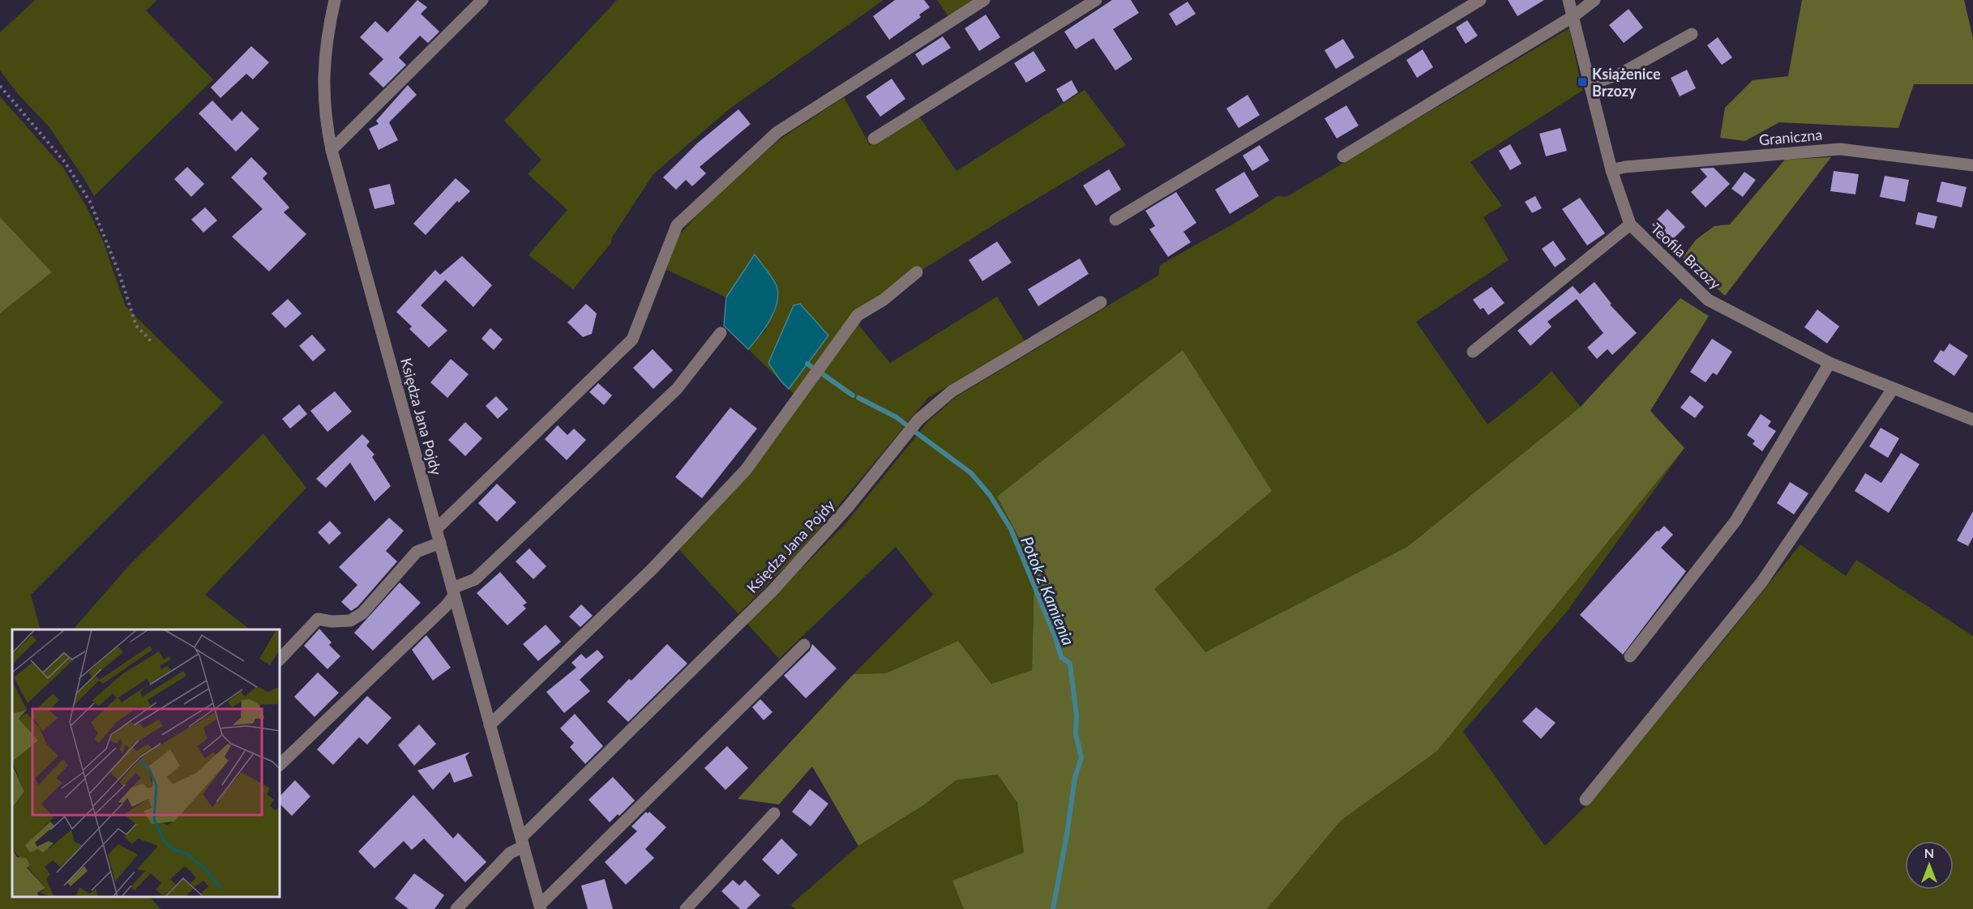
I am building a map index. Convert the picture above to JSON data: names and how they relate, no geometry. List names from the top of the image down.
{
  "streets": {
    "street": ["Graniczna", "Teofila Brzozy", "Księdza Jana Pojdy"]
  },
  "crossings": [
    ["Graniczna", "Teofila Brzozy"]
  ],
  "water": ["Potok z Kamienia"],
  "places": {
    "transit": ["Książenice Brzozy"]
  },
  "north": "top"
}
